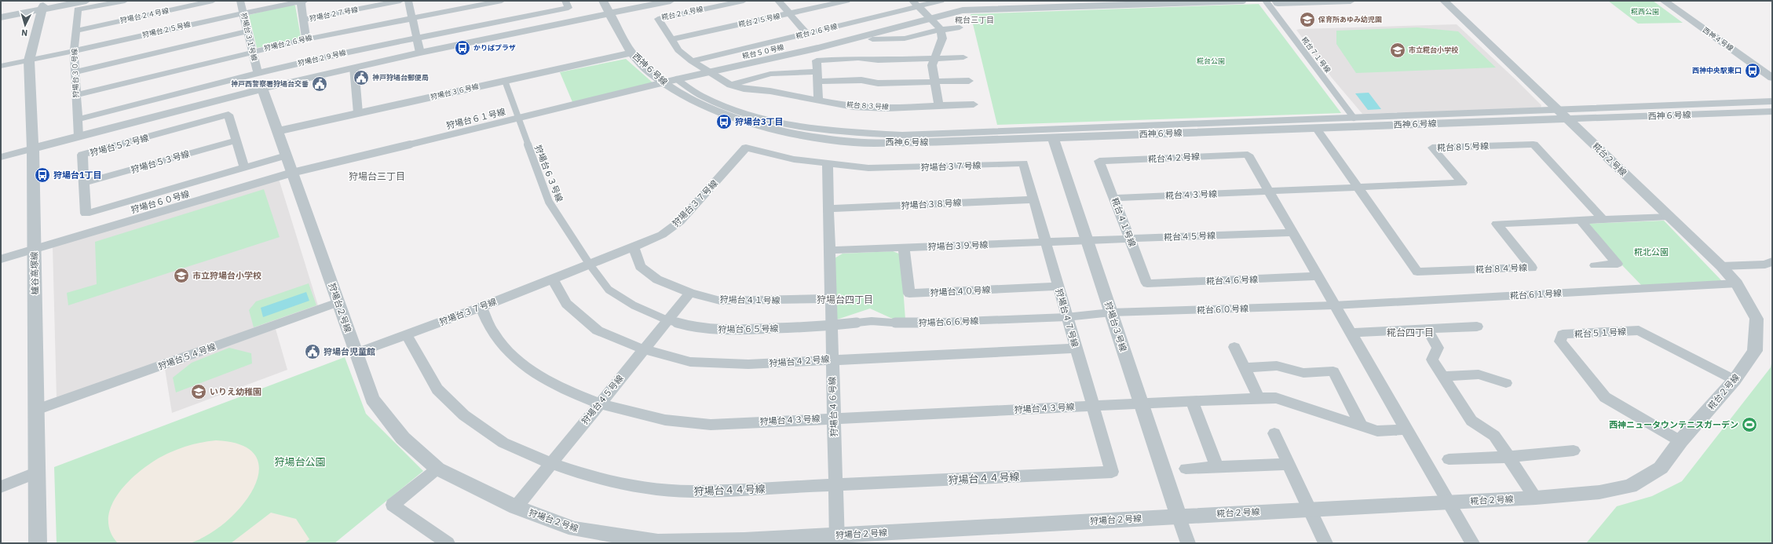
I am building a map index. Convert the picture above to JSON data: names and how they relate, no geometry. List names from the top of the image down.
{
  "streets": {
    "street": [
      "糀台２４号線",
      "狩場台２７号線",
      "狩場台２４号線",
      "糀台２５号線",
      "狩場台２５号線",
      "糀台２６号線",
      "狩場台３１号線",
      "西神４号線",
      "狩場台２６号線",
      "糀台５０号線",
      "糀台７１号線",
      "狩場台２９号線",
      "西神６号線",
      "狩場台３０号線",
      "狩場台３６号線",
      "糀台８３号線",
      "狩場台６１号線",
      "狩場台５２号線",
      "糀台８５号線",
      "糀台４２号線",
      "糀台２号線",
      "狩場台５３号線",
      "狩場台３７号線",
      "狩場台６３号線",
      "糀台４３号線",
      "狩場台６０号線",
      "狩場台３８号線",
      "糀台４１号線",
      "糀台４５号線",
      "狩場台３９号線",
      "糀台８４号線",
      "櫨谷高塚線",
      "糀台４６号線",
      "狩場台４０号線",
      "糀台６１号線",
      "狩場台４１号線",
      "狩場台２号線",
      "糀台６０号線",
      "狩場台４７号線",
      "狩場台６６号線",
      "狩場台３号線",
      "狩場台６５号線",
      "糀台５１号線",
      "狩場台５４号線",
      "狩場台４２号線",
      "狩場台４５号線",
      "狩場台４６号線",
      "狩場台４３号線",
      "狩場台４４号線"
    ]
  },
  "crossings": [
    ["糀台２４号線", "糀台８３号線"],
    ["狩場台２４号線", "狩場台３０号線"],
    ["糀台２５号線", "糀台８３号線"],
    ["狩場台２５号線", "狩場台３１号線"],
    ["狩場台２５号線", "狩場台３０号線"],
    ["狩場台２５号線", "櫨谷高塚線"],
    ["糀台２６号線", "糀台８３号線"],
    ["狩場台３１号線", "狩場台２６号線"],
    ["狩場台３１号線", "狩場台２９号線"],
    ["狩場台２６号線", "狩場台３０号線"],
    ["糀台５０号線", "糀台８３号線"],
    ["糀台５０号線", "狩場台６１号線"],
    ["狩場台２９号線", "狩場台３０号線"],
    ["西神６号線", "狩場台３６号線"],
    ["西神６号線", "狩場台６１号線"],
    ["西神６号線", "糀台２号線"],
    ["西神６号線", "糀台８４号線"],
    ["西神６号線", "狩場台３号線"],
    ["狩場台３６号線", "狩場台６３号線"],
    ["狩場台３６号線", "狩場台２号線"],
    ["狩場台６１号線", "狩場台６３号線"],
    ["狩場台６１号線", "狩場台６０号線"],
    ["狩場台６１号線", "狩場台２号線"],
    ["狩場台５２号線", "狩場台５３号線"],
    ["狩場台５２号線", "狩場台２号線"],
    ["糀台８５号線", "糀台４２号線"],
    ["糀台８５号線", "糀台４３号線"],
    ["糀台８５号線", "糀台８４号線"],
    ["糀台４２号線", "糀台４３号線"],
    ["糀台４２号線", "糀台４１号線"],
    ["糀台２号線", "糀台８４号線"],
    ["糀台２号線", "糀台６１号線"],
    ["糀台２号線", "狩場台２号線"],
    ["糀台２号線", "狩場台３号線"],
    ["糀台２号線", "糀台５１号線"],
    ["狩場台３７号線", "狩場台６３号線"],
    ["狩場台３７号線", "狩場台４１号線"],
    ["狩場台３７号線", "狩場台２号線"],
    ["狩場台３７号線", "狩場台４７号線"],
    ["狩場台３７号線", "狩場台４２号線"],
    ["狩場台３７号線", "狩場台４６号線"],
    ["狩場台３７号線", "狩場台４３号線"],
    ["狩場台３７号線", "狩場台４４号線"],
    ["狩場台６３号線", "狩場台６５号線"],
    ["狩場台６３号線", "狩場台４５号線"],
    ["糀台４３号線", "糀台４１号線"],
    ["狩場台６０号線", "櫨谷高塚線"],
    ["狩場台６０号線", "狩場台２号線"],
    ["狩場台３８号線", "狩場台４７号線"],
    ["狩場台３８号線", "狩場台４６号線"],
    ["糀台４１号線", "糀台４５号線"],
    ["糀台４１号線", "糀台４６号線"],
    ["糀台４５号線", "狩場台３９号線"],
    ["糀台４５号線", "狩場台３号線"],
    ["狩場台３９号線", "狩場台４０号線"],
    ["狩場台３９号線", "狩場台４７号線"],
    ["狩場台３９号線", "狩場台３号線"],
    ["狩場台３９号線", "狩場台４６号線"],
    ["櫨谷高塚線", "狩場台５４号線"],
    ["狩場台４０号線", "狩場台４７号線"],
    ["糀台６１号線", "糀台６０号線"],
    ["狩場台４１号線", "狩場台４５号線"],
    ["狩場台４１号線", "狩場台４６号線"],
    ["狩場台２号線", "狩場台３号線"],
    ["狩場台２号線", "狩場台５４号線"],
    ["狩場台２号線", "狩場台４５号線"],
    ["狩場台２号線", "狩場台４６号線"],
    ["糀台６０号線", "狩場台４７号線"],
    ["糀台６０号線", "狩場台６６号線"],
    ["糀台６０号線", "狩場台３号線"],
    ["狩場台４７号線", "狩場台６６号線"],
    ["狩場台４７号線", "狩場台４２号線"],
    ["狩場台４７号線", "狩場台４３号線"],
    ["狩場台４７号線", "狩場台４４号線"],
    ["狩場台６６号線", "狩場台６５号線"],
    ["狩場台６６号線", "狩場台４６号線"],
    ["狩場台３号線", "狩場台４３号線"],
    ["狩場台６５号線", "狩場台４５号線"],
    ["狩場台６５号線", "狩場台４６号線"],
    ["狩場台４２号線", "狩場台４５号線"],
    ["狩場台４２号線", "狩場台４６号線"],
    ["狩場台４５号線", "狩場台４３号線"],
    ["狩場台４５号線", "狩場台４４号線"],
    ["狩場台４６号線", "狩場台４３号線"],
    ["狩場台４６号線", "狩場台４４号線"]
  ],
  "districts": [
    "糀台三丁目",
    "狩場台三丁目",
    "狩場台四丁目",
    "糀台四丁目"
  ],
  "parks": [
    "糀西公園",
    "糀台公園",
    "糀北公園",
    "狩場台公園"
  ],
  "places": {
    "school or university": [
      "保育所あゆみ幼児園",
      "市立糀台小学校",
      "市立狩場台小学校",
      "いりえ幼稚園"
    ],
    "bus stop": [
      "かりばプラザ",
      "西神中央駅東口",
      "狩場台3丁目",
      "狩場台1丁目"
    ],
    "public building": ["神戸狩場台郵便局", "神戸西警察署狩場台交番", "狩場台児童館"],
    "sports": ["西神ニュータウンテニスガーデン"]
  },
  "north": "bottom"
}
